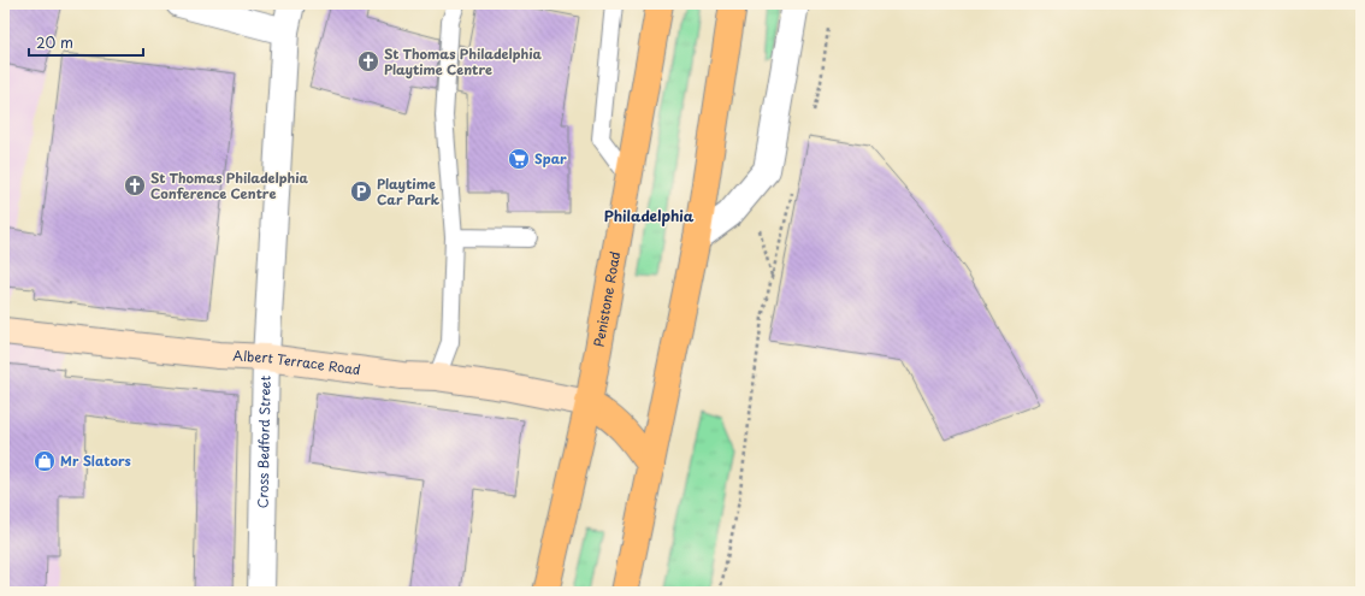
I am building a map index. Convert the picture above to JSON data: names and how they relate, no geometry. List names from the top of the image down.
{
  "streets": {
    "highway": ["Penistone Road"],
    "street": ["Albert Terrace Road", "Cross Bedford Street"]
  },
  "crossings": [
    ["Penistone Road", "Albert Terrace Road"],
    ["Albert Terrace Road", "Cross Bedford Street"]
  ],
  "districts": ["Philadelphia"],
  "places": {
    "church": ["St Thomas Philadelphia Playtime Centre", "St Thomas Philadelphia Conference Centre"],
    "supermarket": ["Spar"],
    "parking": ["Playtime Car Park"],
    "shop": ["Mr Slators"]
  },
  "scale_bar": "20 m"
}
